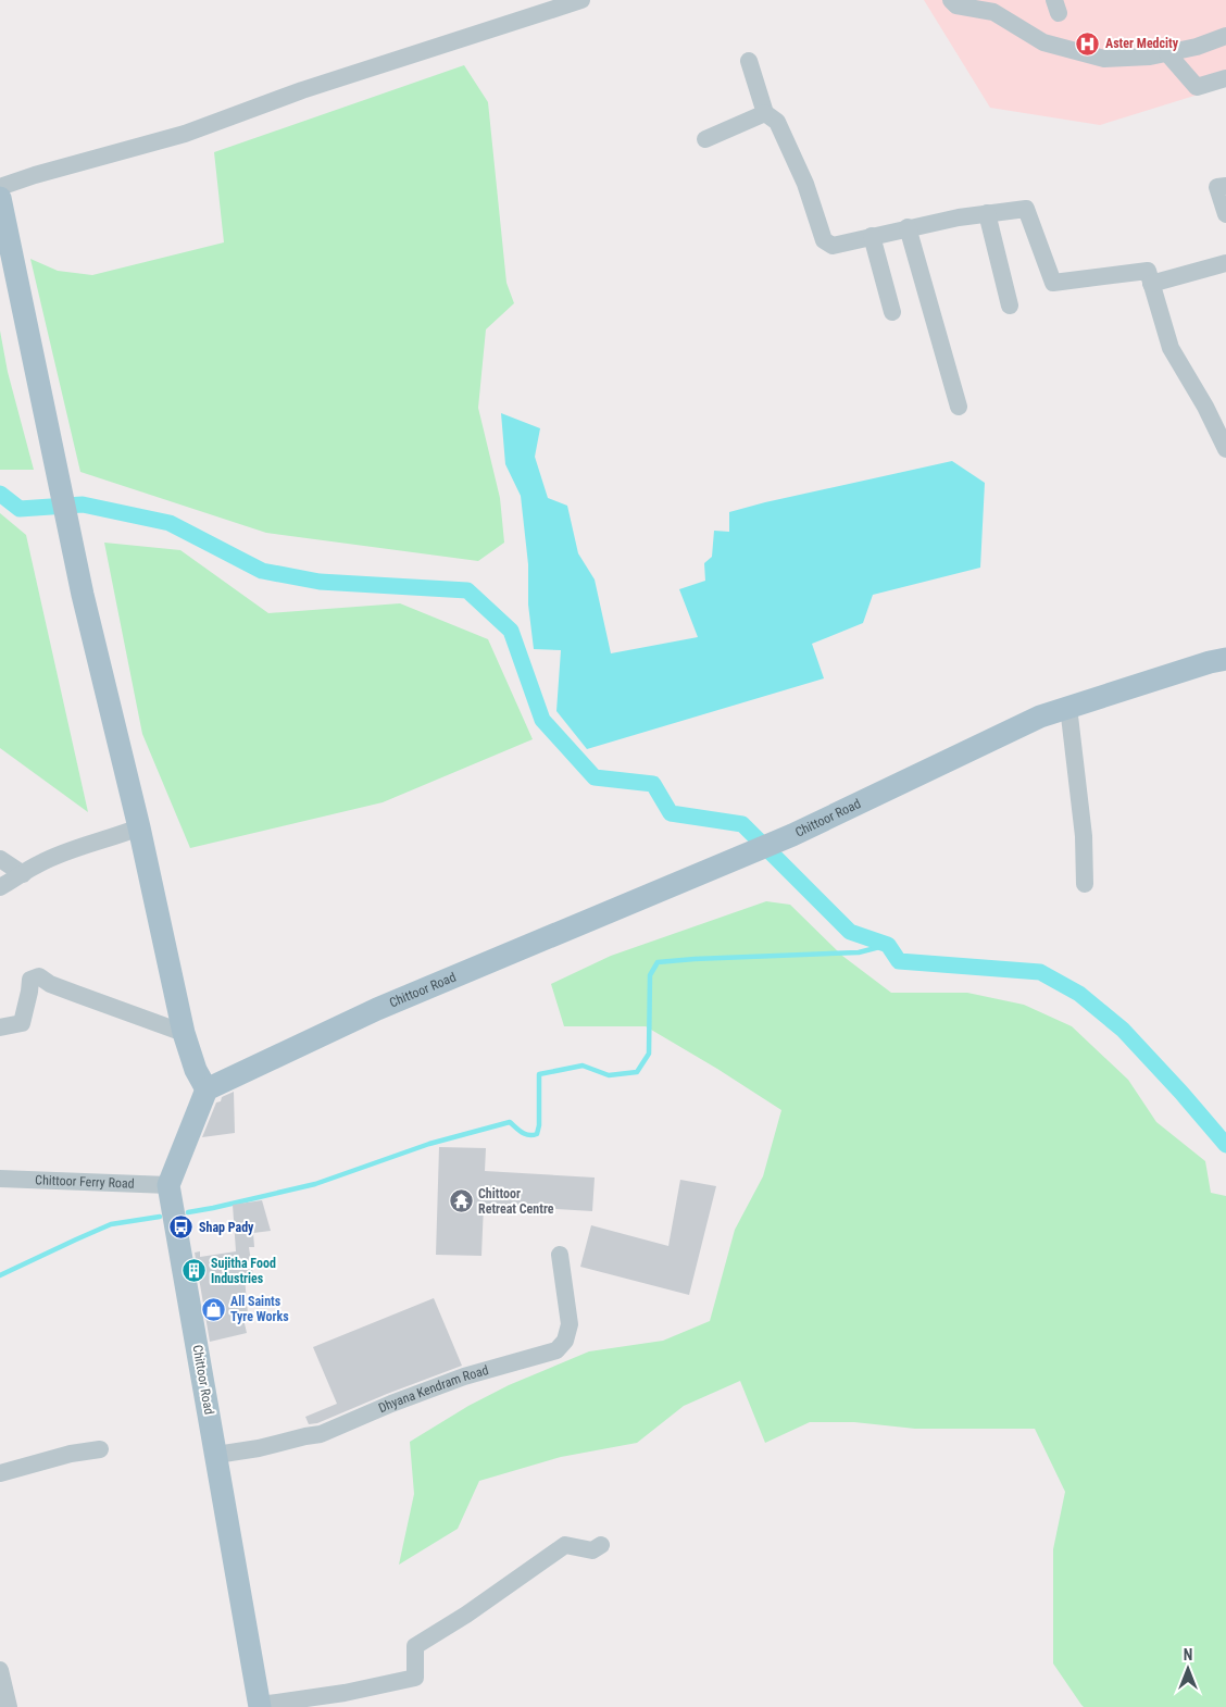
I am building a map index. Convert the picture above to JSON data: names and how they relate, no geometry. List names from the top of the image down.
{
  "streets": {
    "main road": ["Chittoor Road"],
    "street": ["Chittoor Ferry Road", "Dhyana Kendram Road"]
  },
  "crossings": [
    ["Chittoor Road", "Chittoor Ferry Road"],
    ["Chittoor Road", "Dhyana Kendram Road"]
  ],
  "places": {
    "hospital": ["Aster Medcity"],
    "temple": ["Chittoor Retreat Centre"],
    "bus stop": ["Shap Pady"],
    "building": ["Sujitha Food Industries"],
    "shop": ["All Saints Tyre Works"]
  },
  "north": "top"
}
